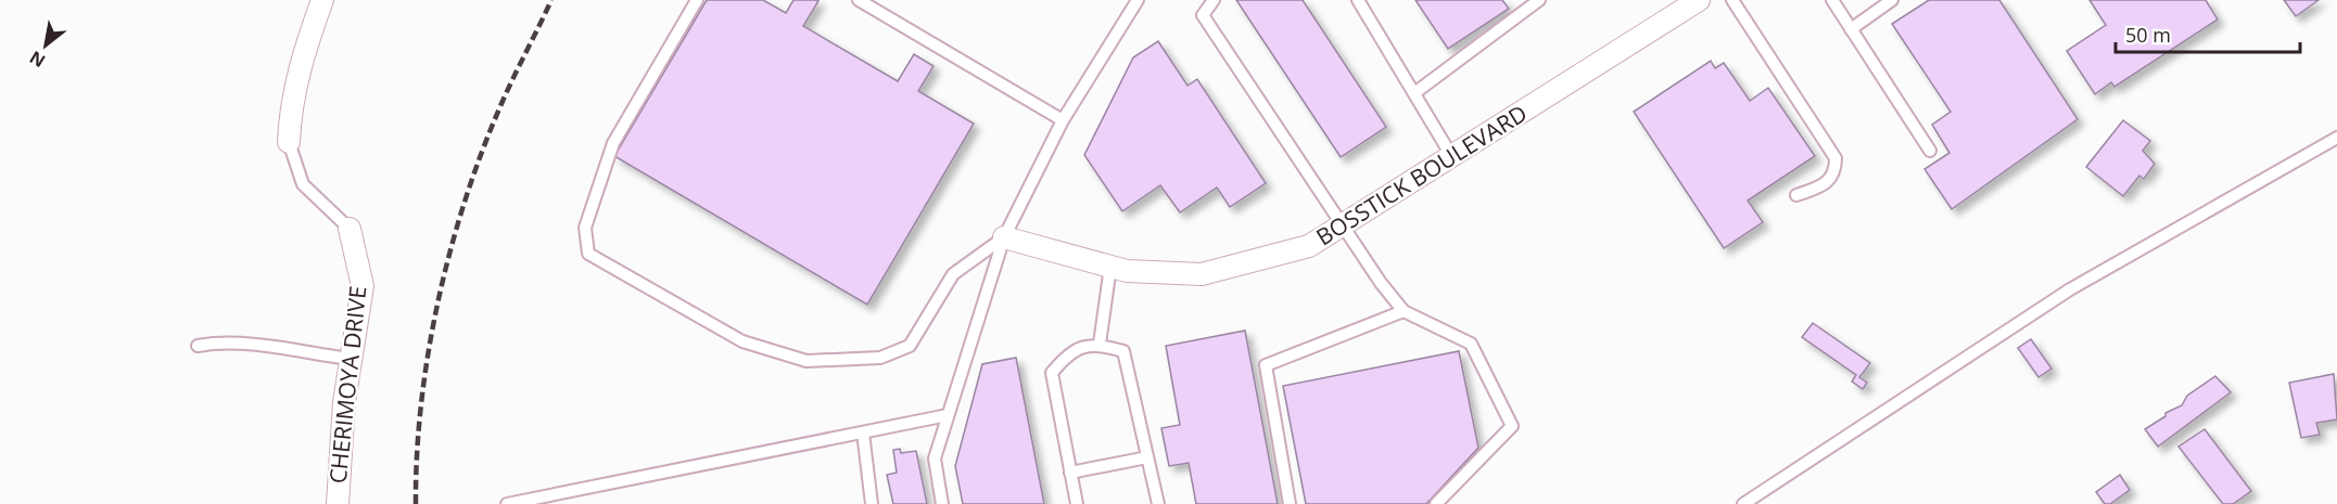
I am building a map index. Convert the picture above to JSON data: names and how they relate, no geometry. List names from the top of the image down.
{
  "streets": {
    "street": ["BOSSTICK BOULEVARD", "CHERIMOYA DRIVE"]
  },
  "scale_bar": "50 m",
  "north": "bottom left"
}
